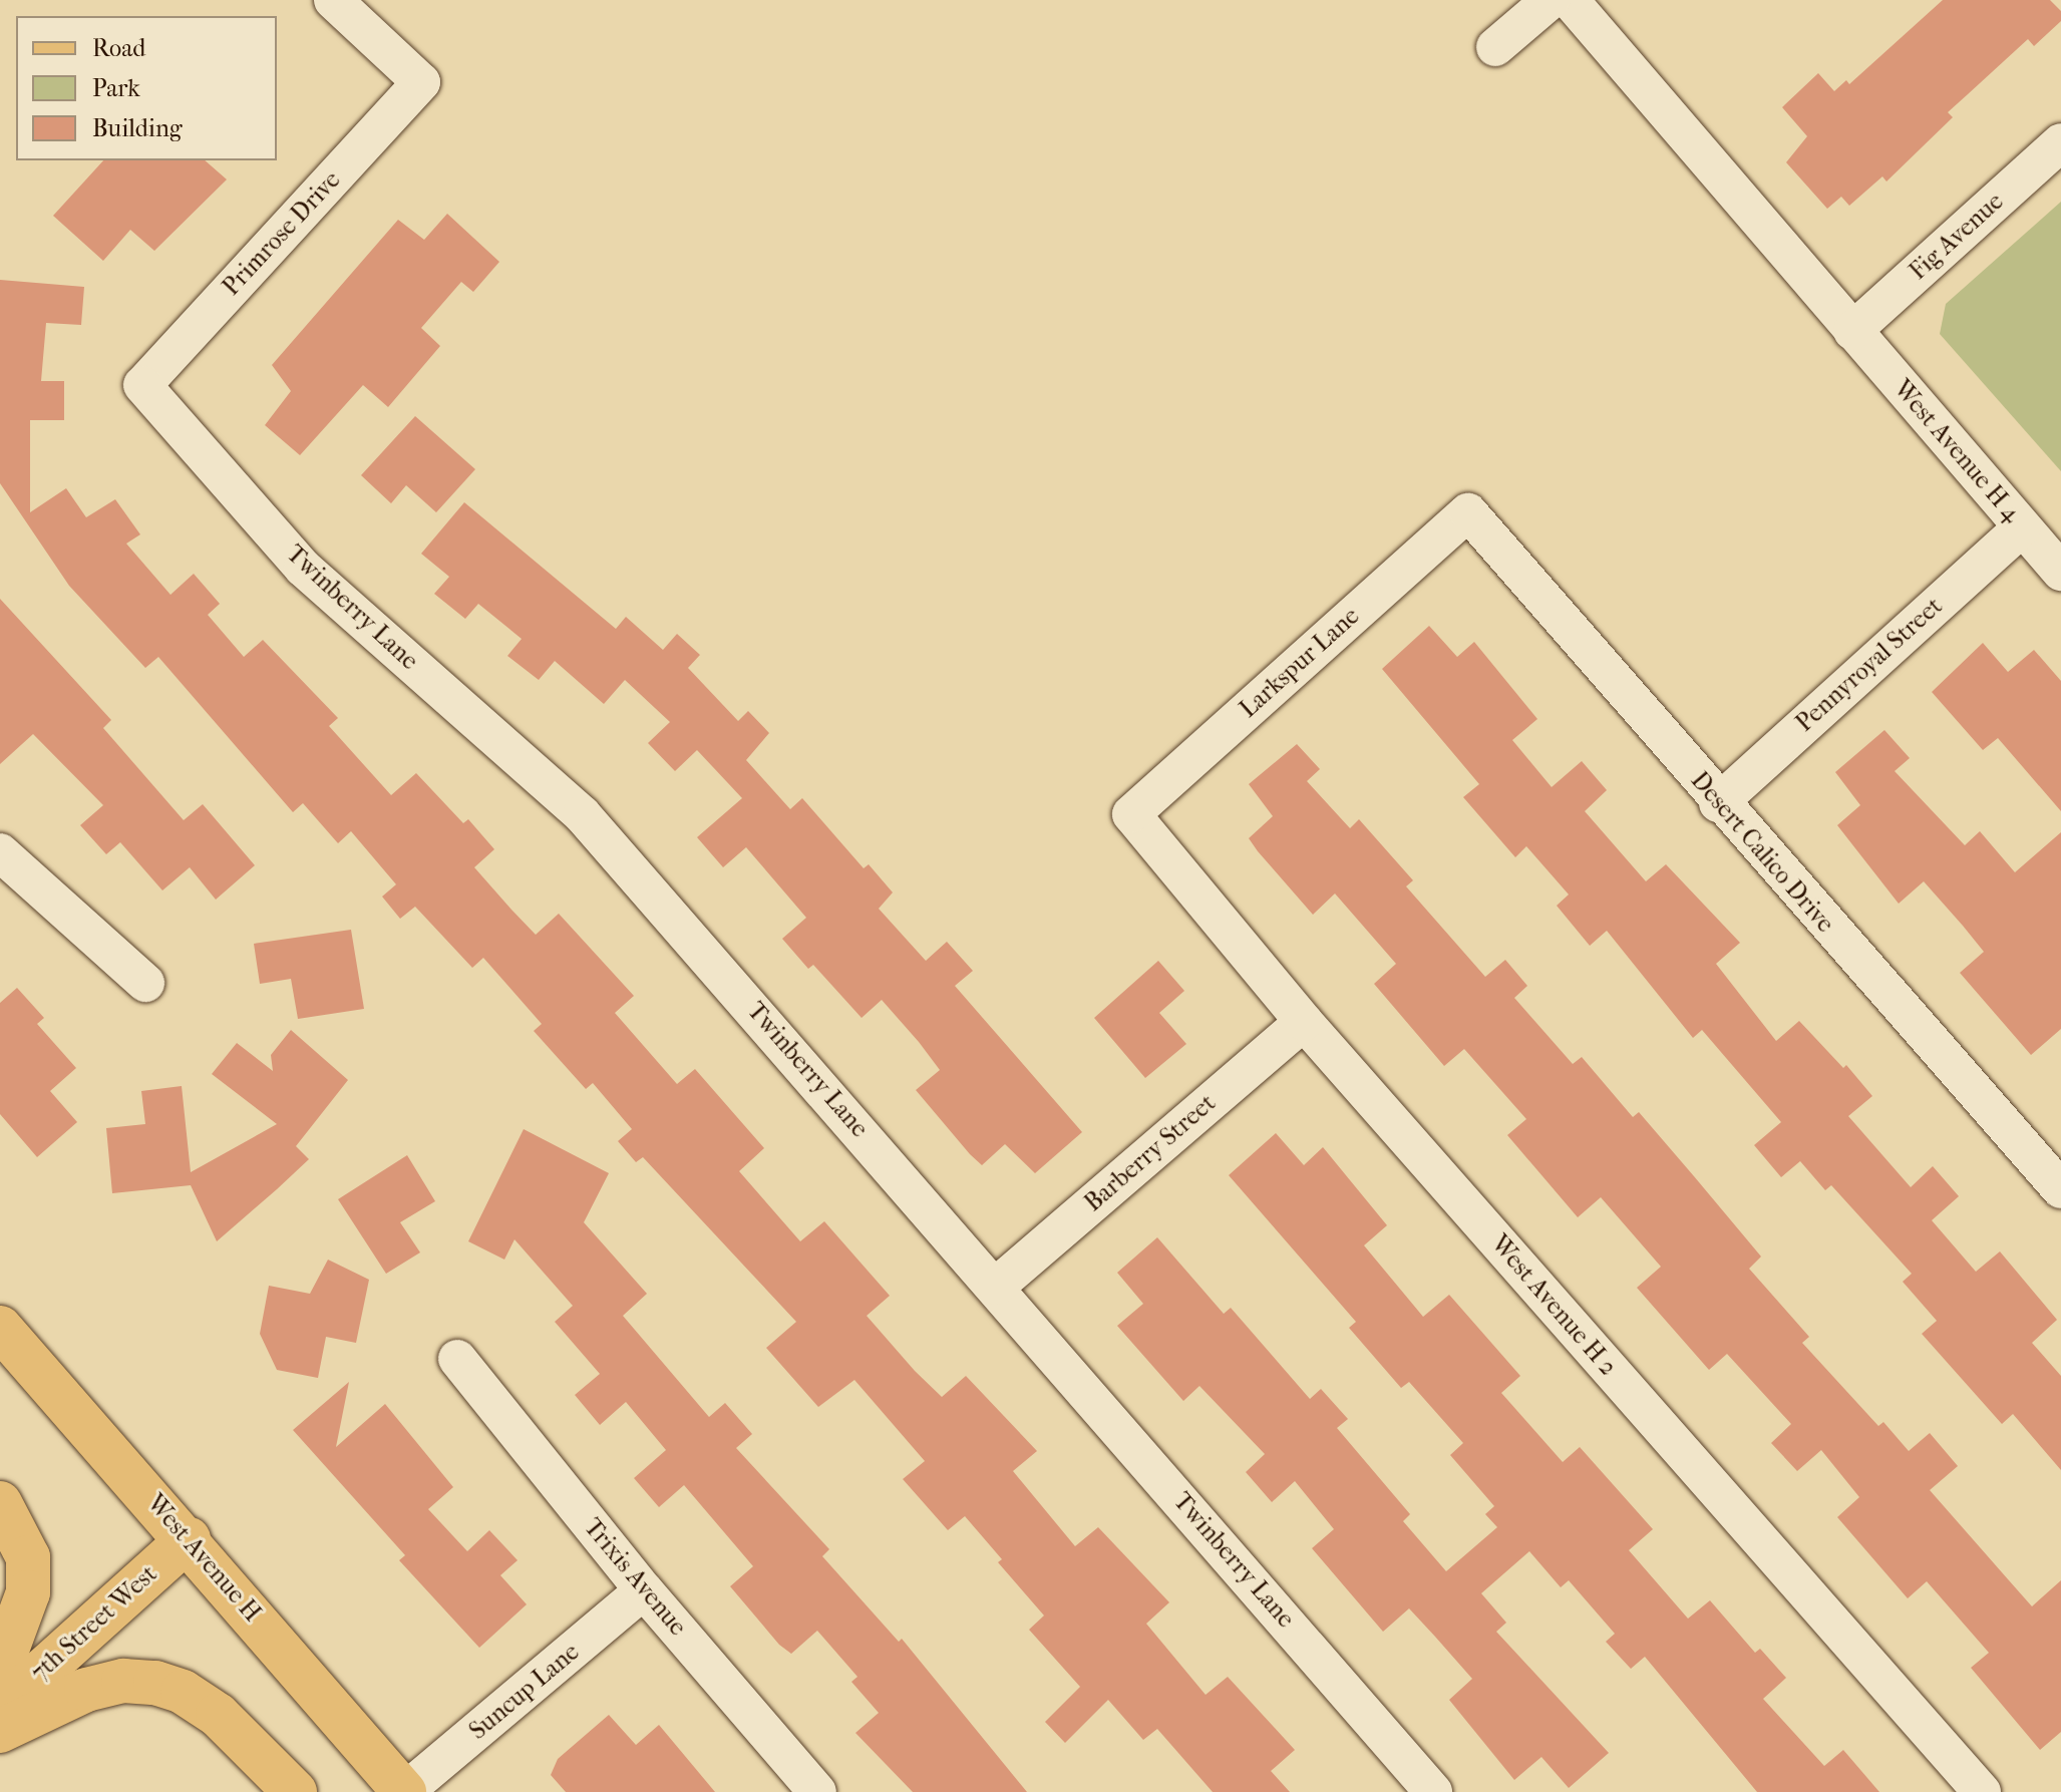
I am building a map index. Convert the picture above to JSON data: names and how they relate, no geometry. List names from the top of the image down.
{
  "streets": {
    "main road": ["West Avenue H", "7th Street West"],
    "street": [
      "Primrose Drive",
      "Fig Avenue",
      "West Avenue H 4",
      "Twinberry Lane",
      "Larkspur Lane",
      "Pennyroyal Street",
      "Desert Calico Drive",
      "Barberry Street",
      "West Avenue H 2",
      "Trixis Avenue",
      "Suncup Lane"
    ]
  },
  "crossings": [
    ["Primrose Drive", "Twinberry Lane"],
    ["Fig Avenue", "West Avenue H 4"],
    ["West Avenue H 4", "Pennyroyal Street"],
    ["Twinberry Lane", "Barberry Street"],
    ["Larkspur Lane", "Desert Calico Drive"],
    ["Larkspur Lane", "West Avenue H 2"],
    ["Pennyroyal Street", "Desert Calico Drive"],
    ["Barberry Street", "West Avenue H 2"],
    ["West Avenue H", "7th Street West"],
    ["West Avenue H", "Suncup Lane"],
    ["Trixis Avenue", "Suncup Lane"]
  ],
  "legend": ["Road", "Park", "Building"]
}
